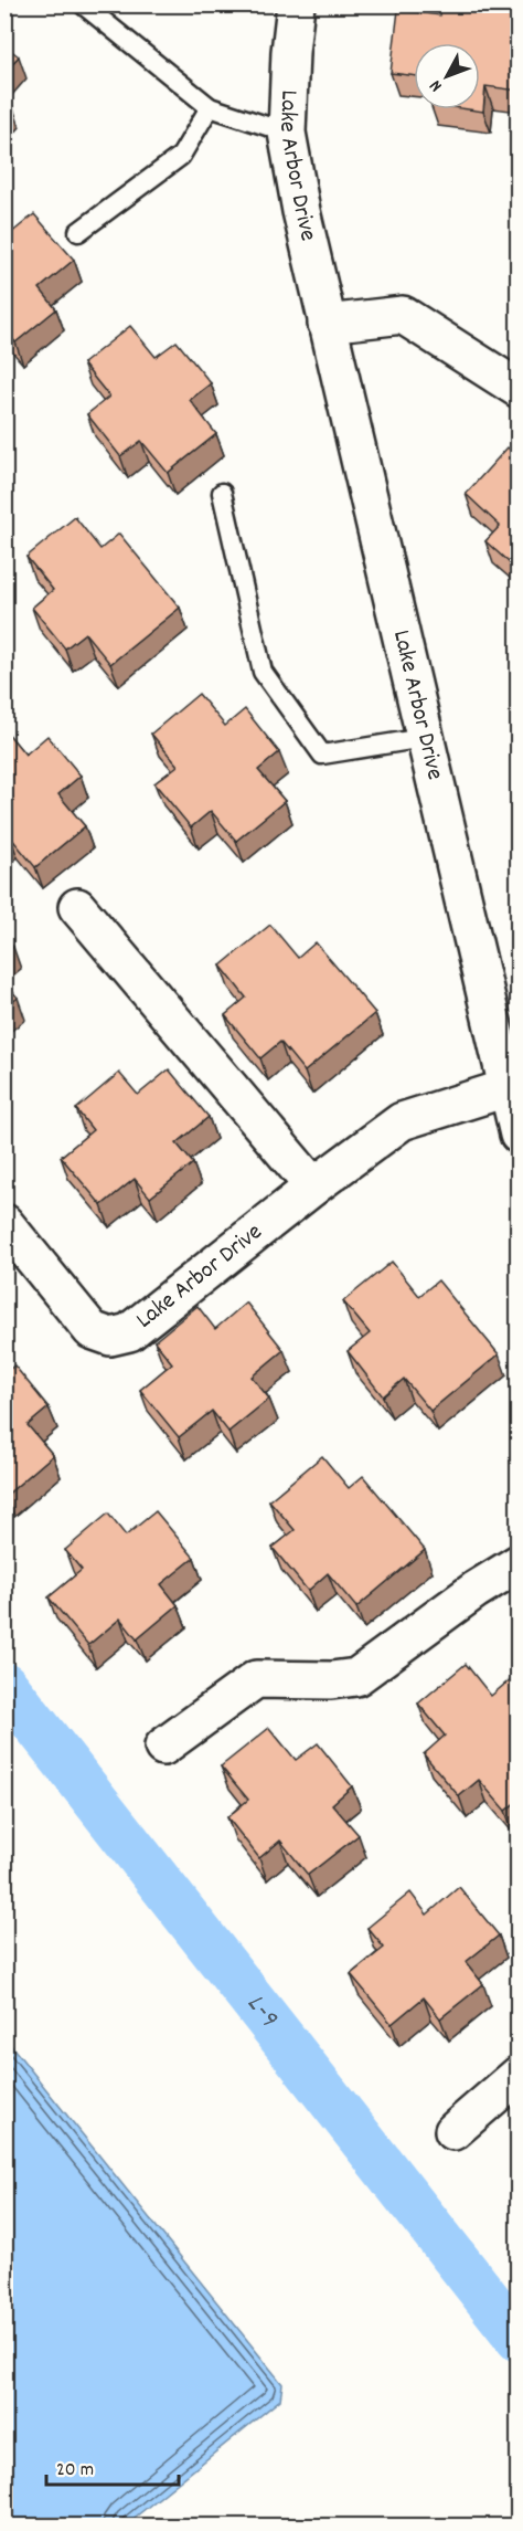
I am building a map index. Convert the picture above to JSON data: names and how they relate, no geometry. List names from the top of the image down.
{
  "streets": {
    "street": ["Lake Arbor Drive"]
  },
  "water": ["L-9"],
  "scale_bar": "20 m",
  "north": "bottom left"
}
